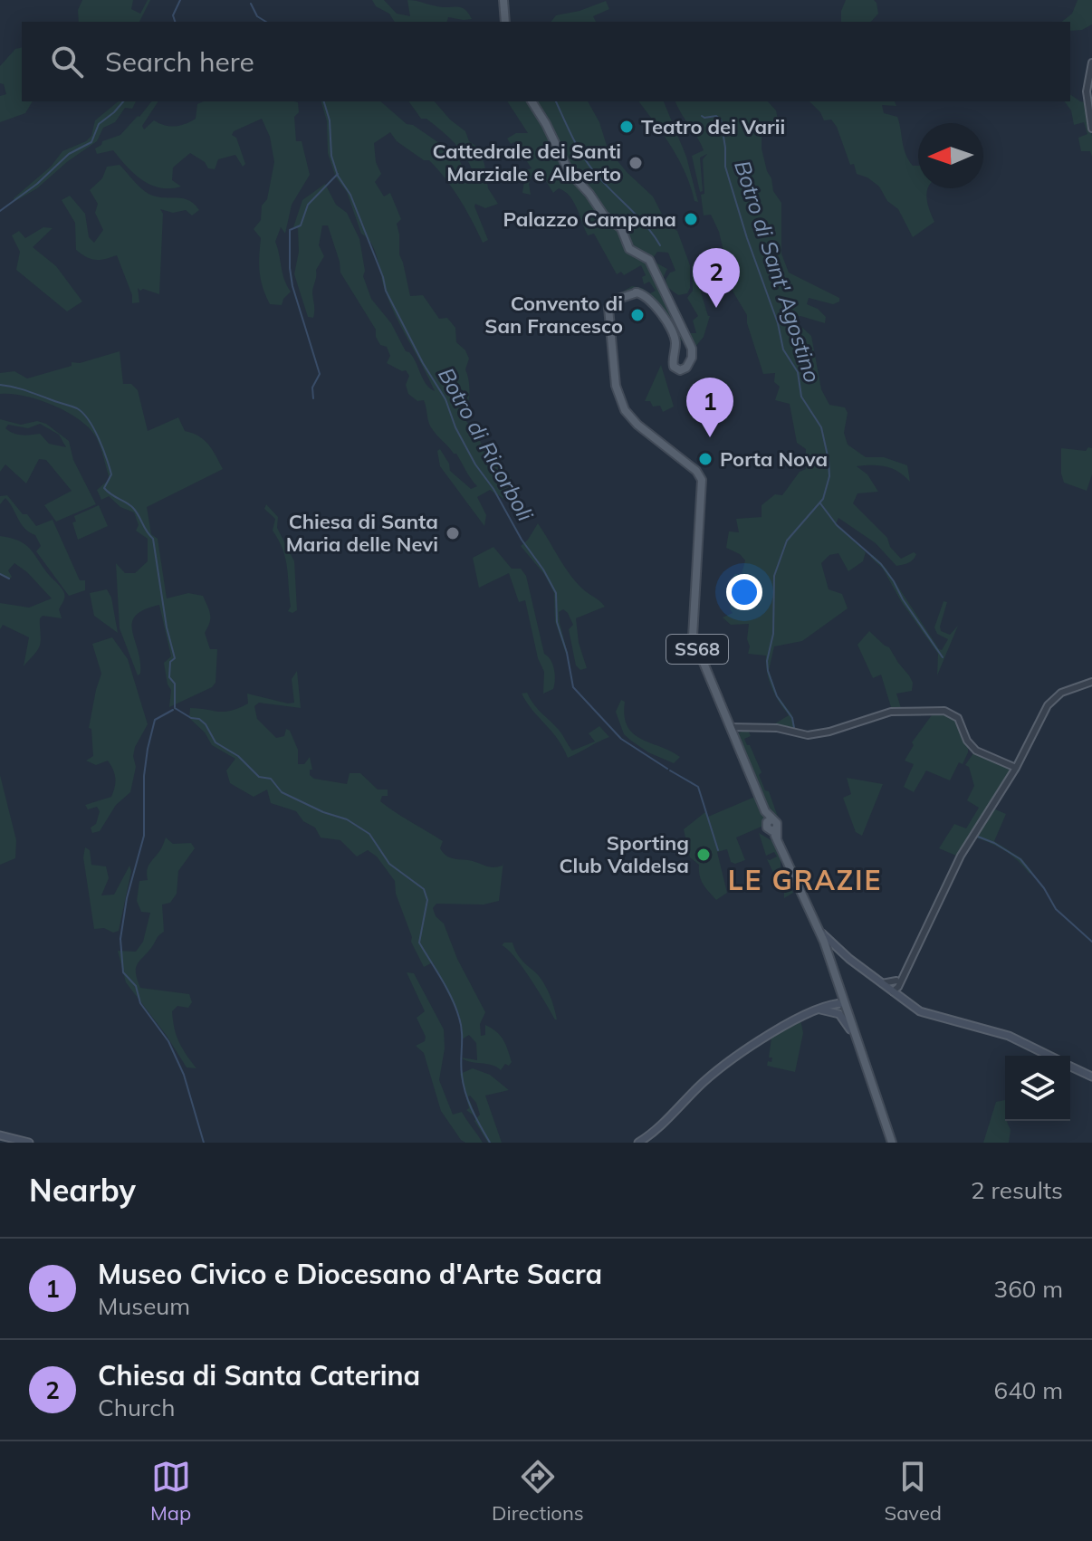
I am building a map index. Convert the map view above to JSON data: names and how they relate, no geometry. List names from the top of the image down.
{
  "streets": {
    "main road": ["SS68"]
  },
  "districts": ["LE GRAZIE"],
  "water": ["Botro di Sant' Agostino", "Botro di Ricorboli"],
  "places": [
    "Teatro dei Varii",
    "Cattedrale dei Santi Marziale e Alberto",
    "Palazzo Campana",
    "Convento di San Francesco",
    "Porta Nova",
    "Chiesa di Santa Maria delle Nevi",
    "Sporting Club Valdelsa"
  ],
  "north": "left",
  "page": {
    "search": "Search here",
    "pins": ["2", "1"],
    "heading": ["Nearby", "2 results"],
    "list": [
      {
        "mark": "1",
        "name": "Museo Civico e Diocesano d'Arte Sacra",
        "note": "Museum",
        "value": "360 m"
      },
      {
        "mark": "2",
        "name": "Chiesa di Santa Caterina",
        "note": "Church",
        "value": "640 m"
      }
    ],
    "nav": ["Map", "Directions", "Saved"]
  }
}
